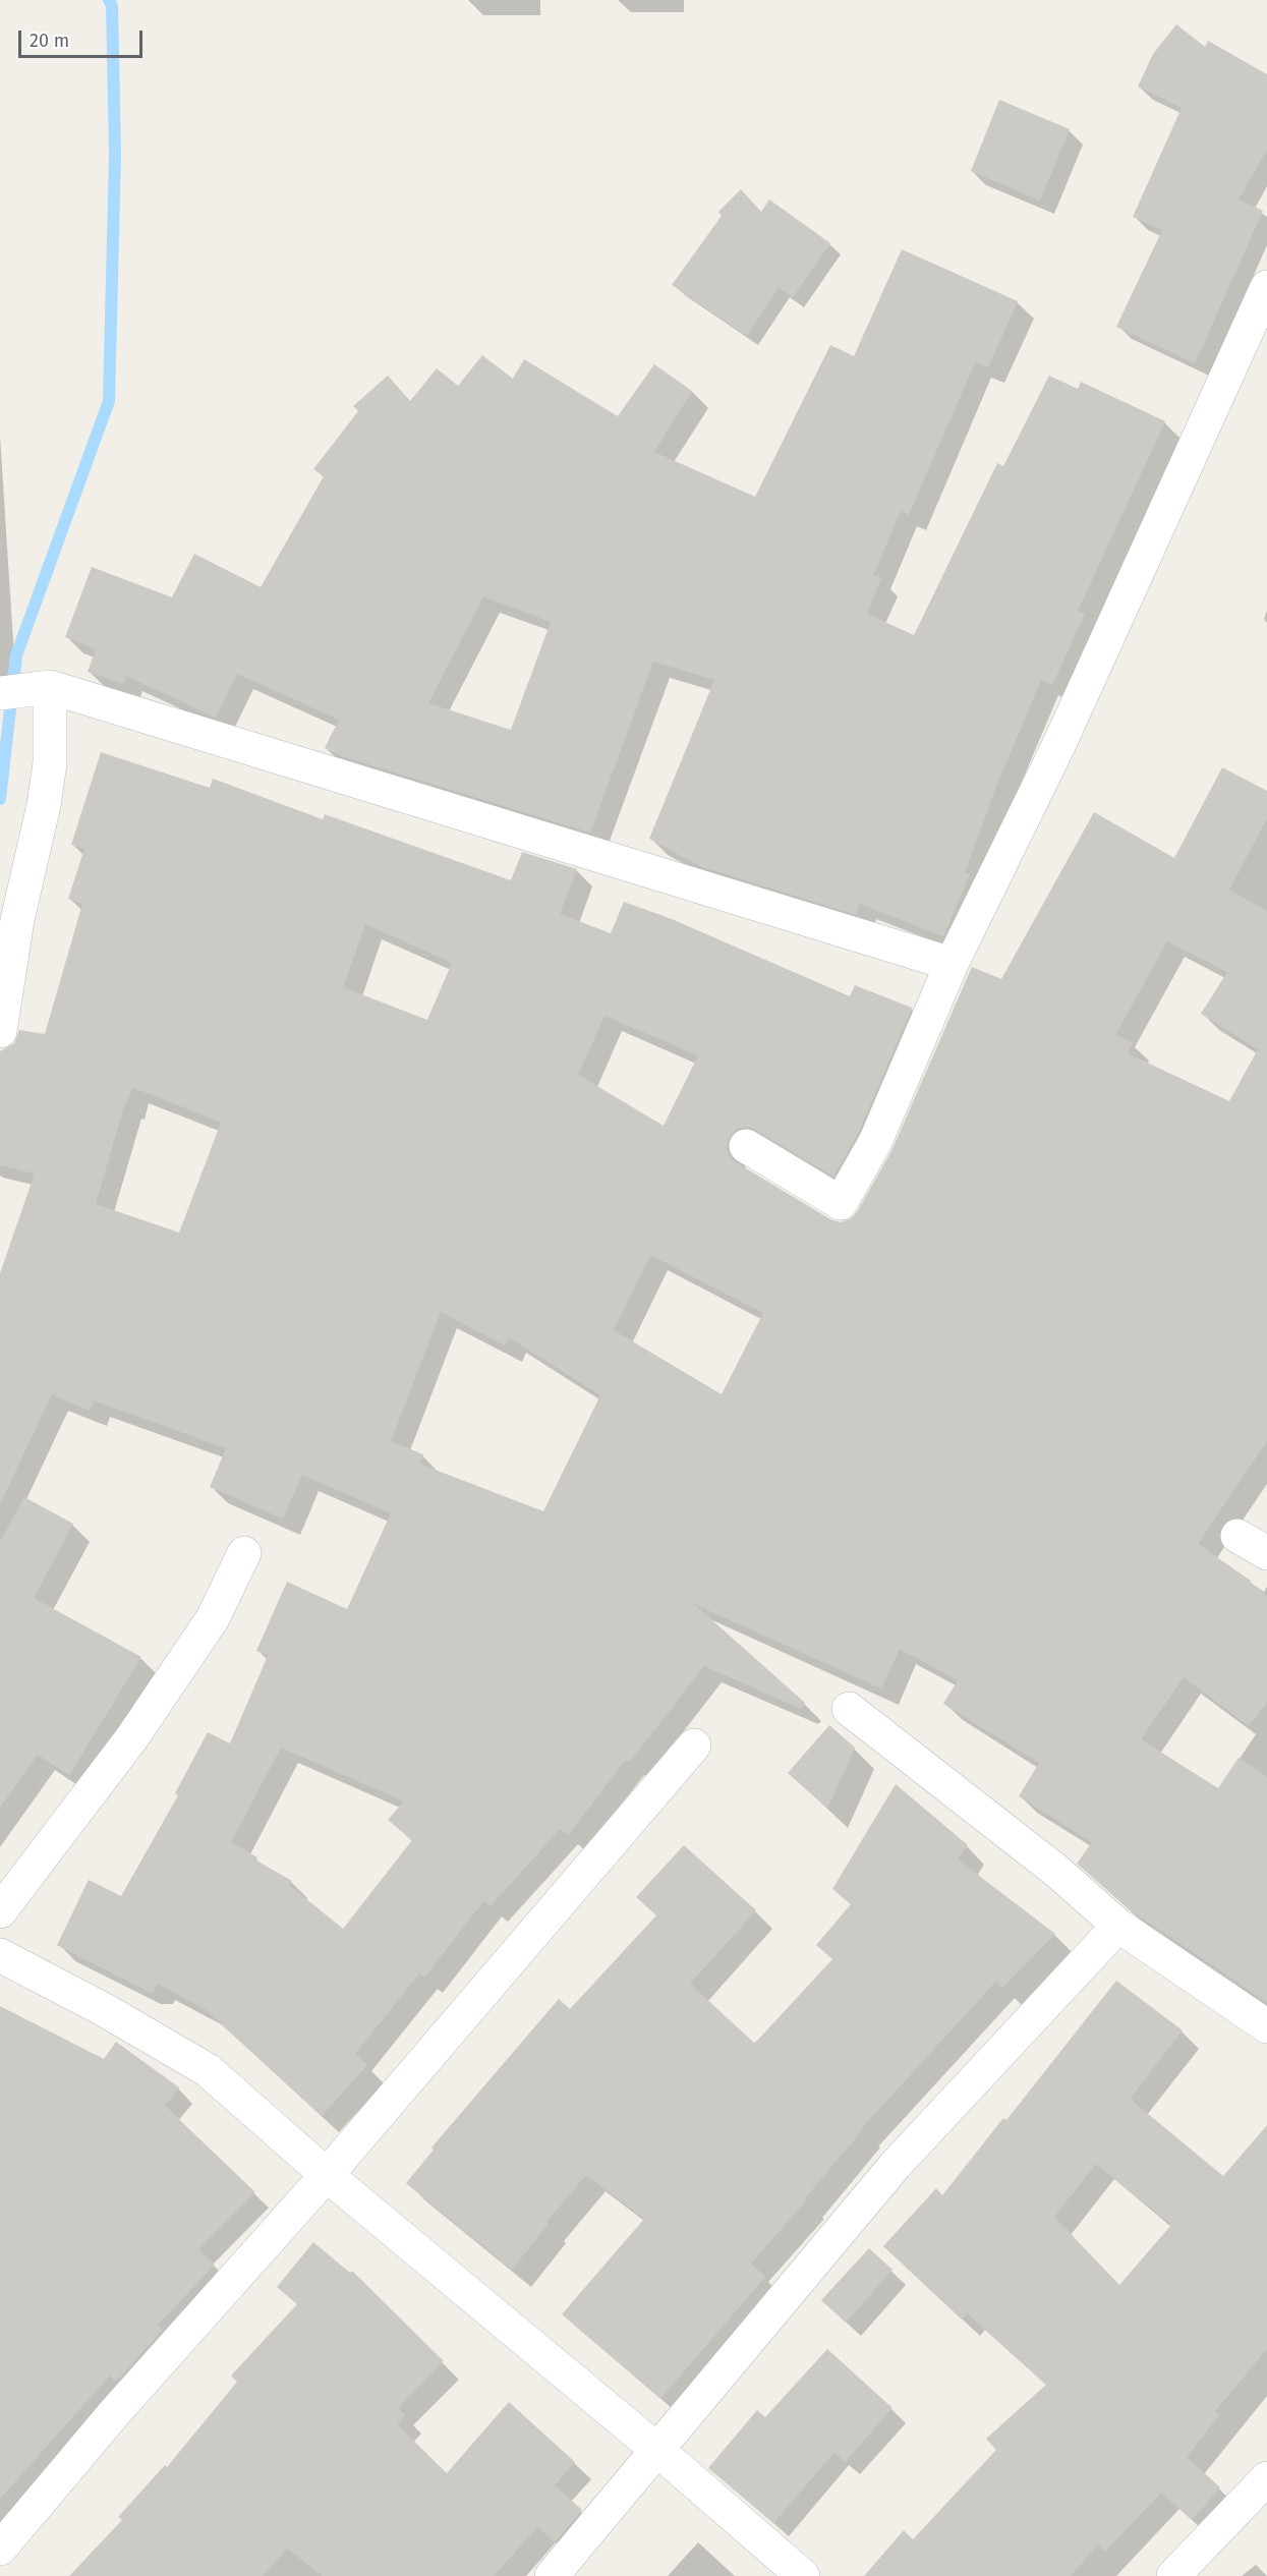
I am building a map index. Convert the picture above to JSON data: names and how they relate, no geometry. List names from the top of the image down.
{
  "scale_bar": "20 m"
}
